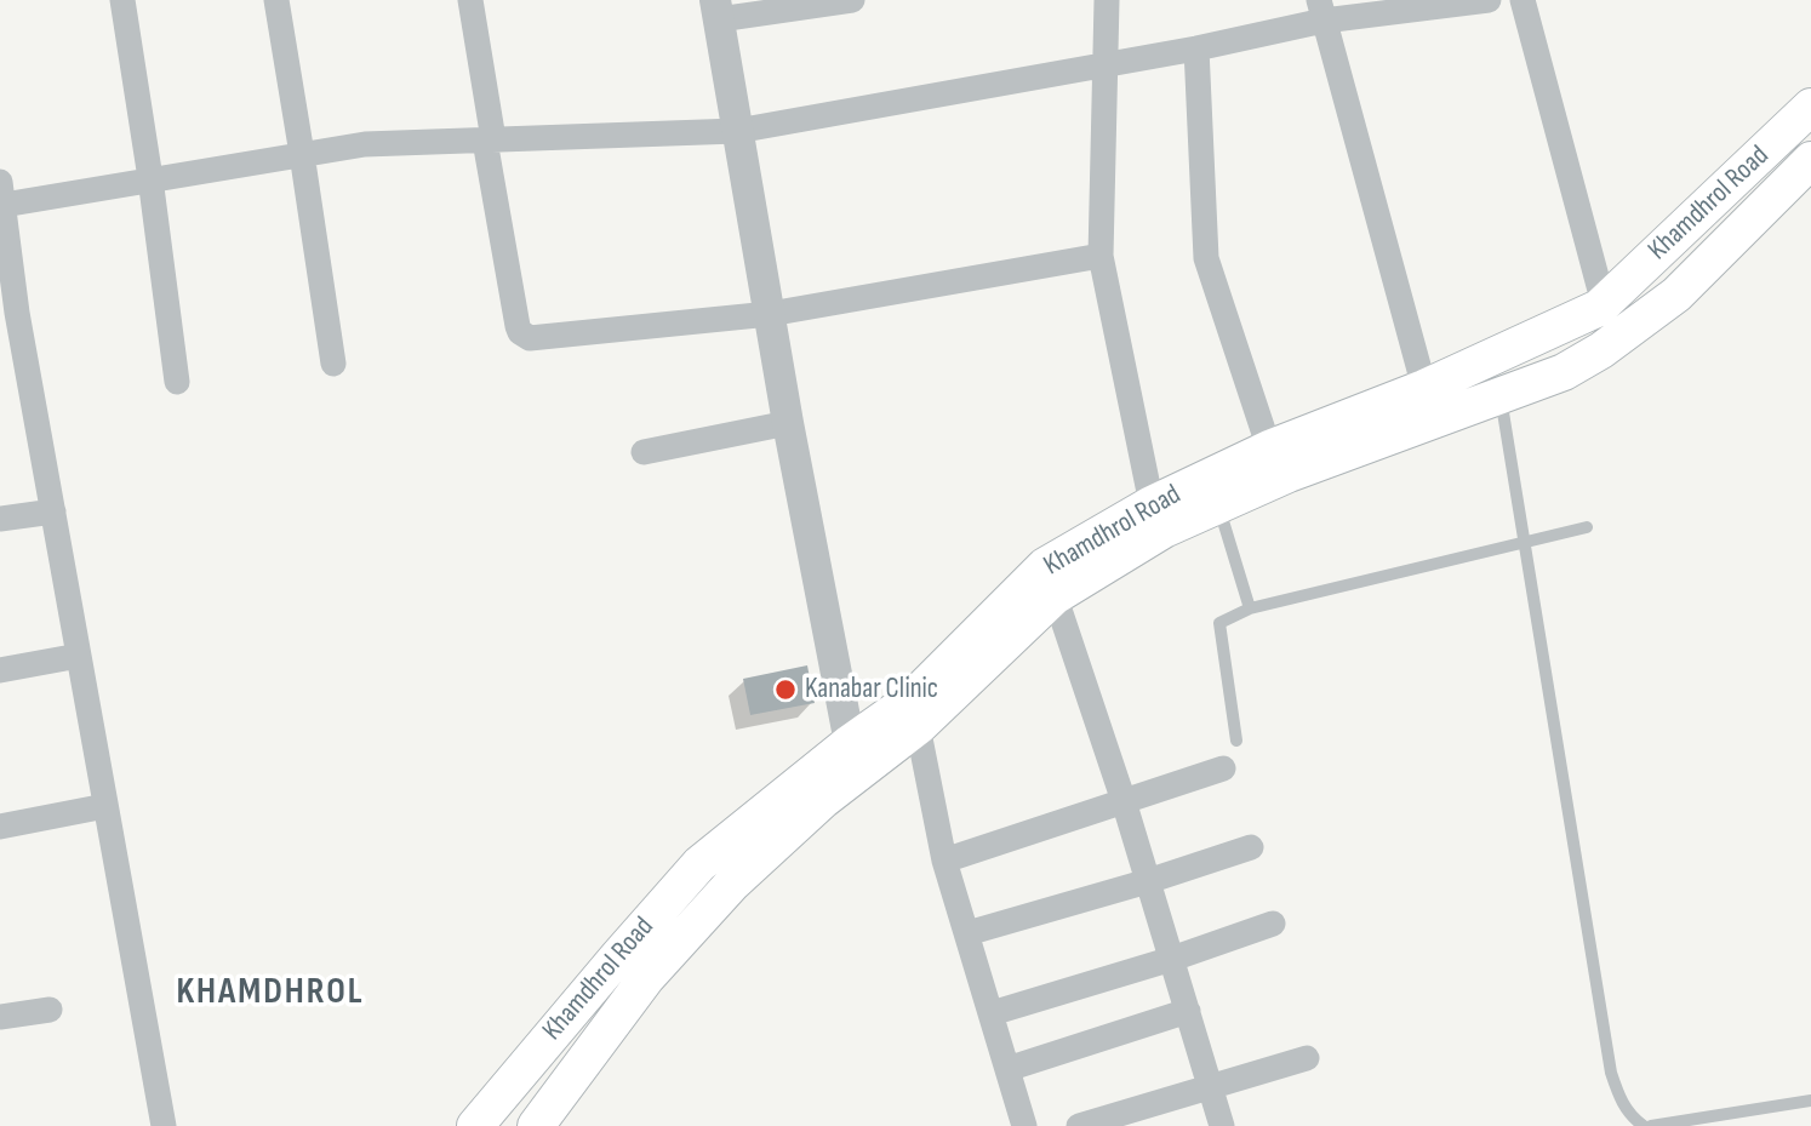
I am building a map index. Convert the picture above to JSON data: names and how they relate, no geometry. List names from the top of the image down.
{
  "streets": {
    "main road": ["Khamdhrol Road"]
  },
  "districts": ["KHAMDHROL"],
  "places": ["Kanabar Clinic"]
}
